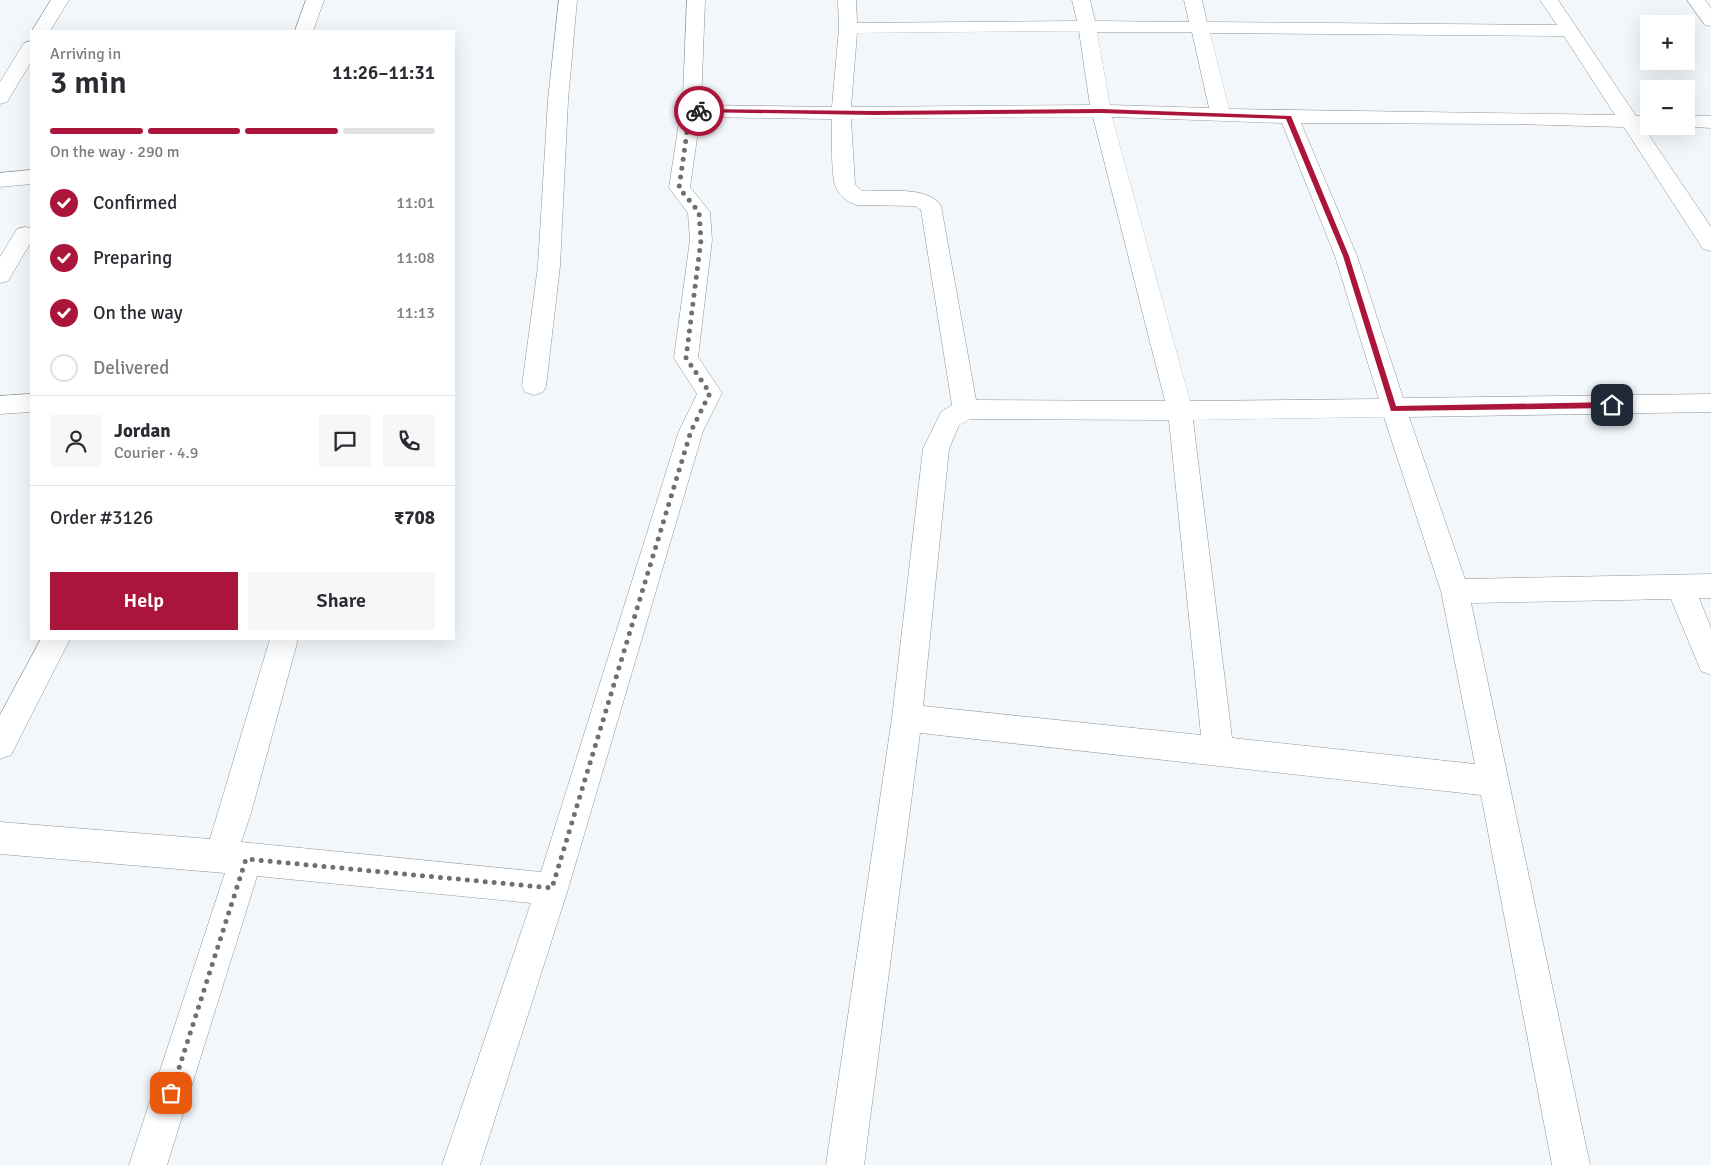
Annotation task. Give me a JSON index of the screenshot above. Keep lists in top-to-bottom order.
{
  "page": {
    "map_buttons": ["+", "−"],
    "heading": ["3 min", "Arriving in", "11:26–11:31"],
    "panel": [
      "Jordan",
      "Courier · 4.9",
      "Order #3126",
      "₹708"
    ],
    "bar": "On the way · 290 m",
    "list": [
      ["Confirmed", "11:01"],
      ["Preparing", "11:08"],
      ["On the way", "11:13"],
      "Delivered"
    ],
    "buttons": ["Help", "Share"]
  }
}
